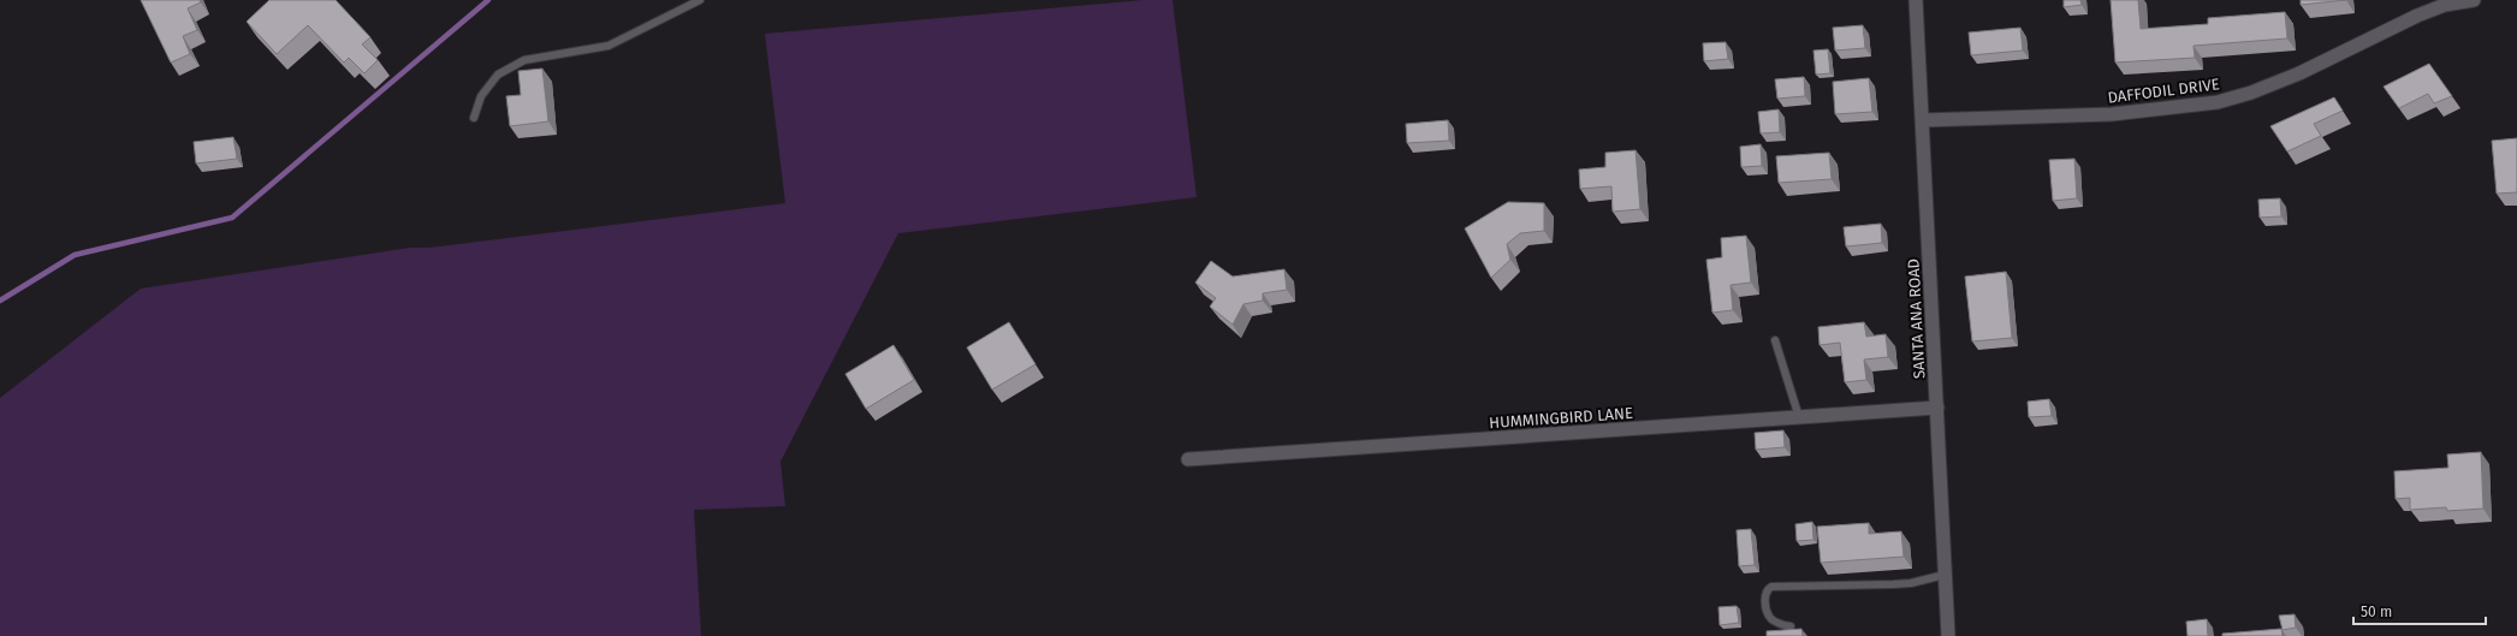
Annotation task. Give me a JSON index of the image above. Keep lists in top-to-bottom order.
{
  "streets": {
    "street": ["DAFFODIL DRIVE", "SANTA ANA ROAD", "HUMMINGBIRD LANE"]
  },
  "crossings": [
    ["DAFFODIL DRIVE", "SANTA ANA ROAD"],
    ["SANTA ANA ROAD", "HUMMINGBIRD LANE"]
  ],
  "scale_bar": "50 m"
}
